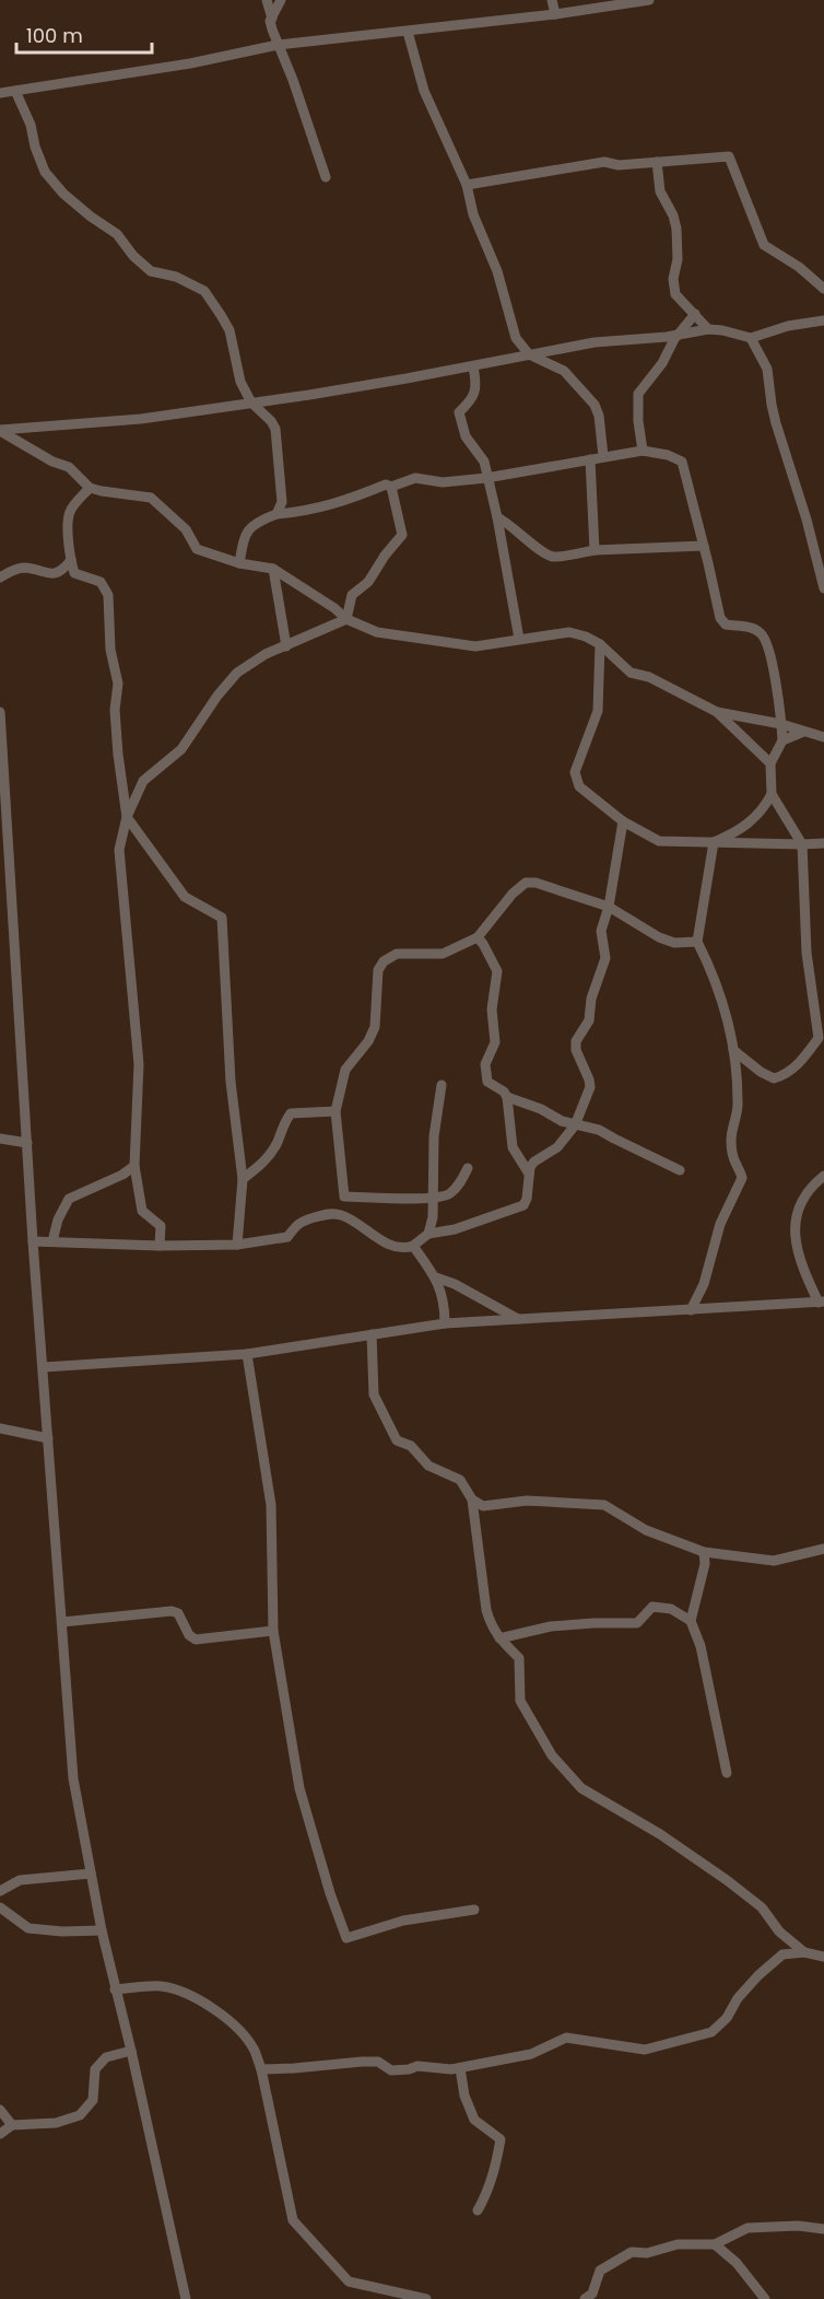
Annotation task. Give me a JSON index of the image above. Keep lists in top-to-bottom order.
{
  "scale_bar": "100 m"
}
